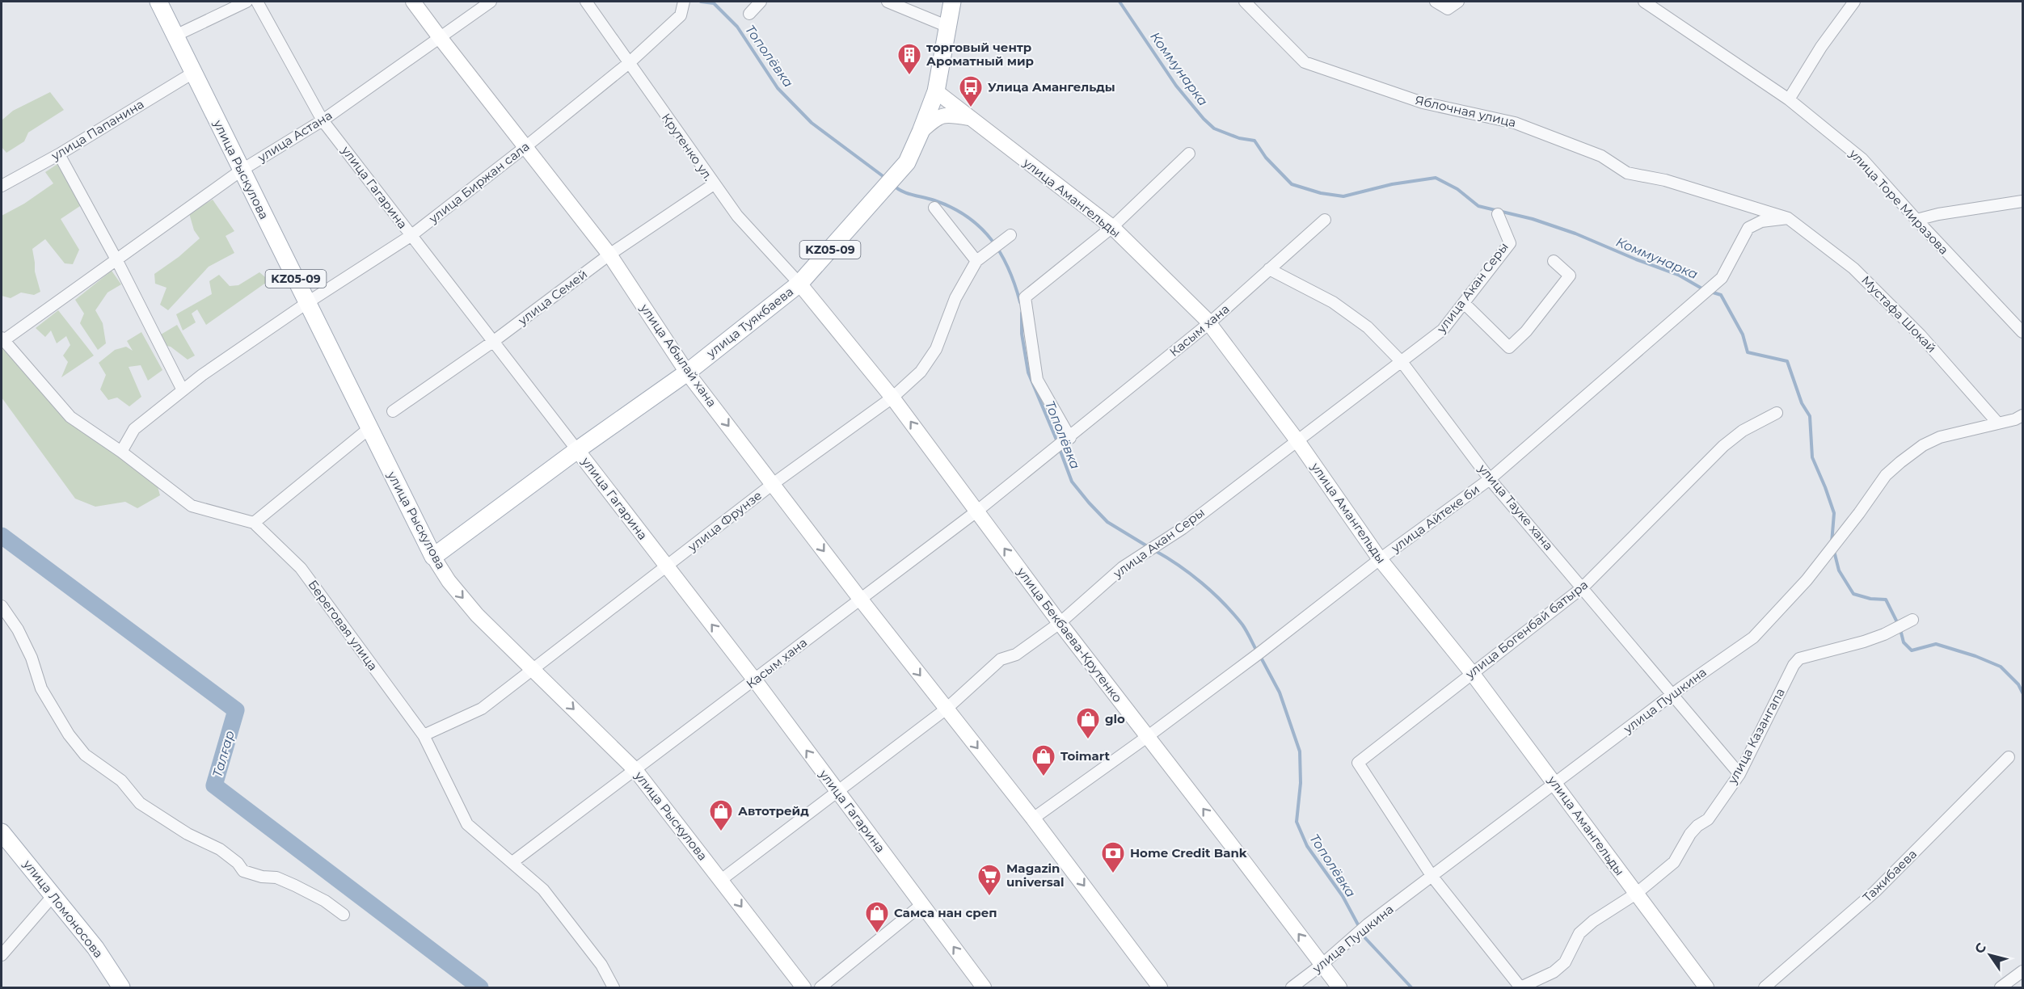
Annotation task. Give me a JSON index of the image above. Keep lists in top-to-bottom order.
{
  "streets": {
    "main road": [
      "улица Рыскулова",
      "KZ05-09",
      "улица Туякбаева",
      "улица Ломоносова"
    ],
    "street": [
      "Яблочная улица",
      "улица Папанина",
      "улица Астана",
      "Крутенко ул.",
      "улица Биржан сала",
      "улица Гагарина",
      "улица Амангельды",
      "улица Торе Миразова",
      "улица Акан Серы",
      "улица Семей",
      "Мустафа Шокай",
      "Касым хана",
      "улица Абылай хана",
      "улица Тауке хана",
      "улица Айтеке би",
      "улица Фрунзе",
      "Береговая улица",
      "улица Богенбай батыра",
      "улица Бекбаева-Крутенко",
      "улица Пушкина",
      "улица Казангапа",
      "Тажибаева"
    ]
  },
  "crossings": [
    ["Яблочная улица", "Мустафа Шокай"],
    ["Яблочная улица", "улица Айтеке би"],
    ["улица Папанина", "улица Рыскулова"],
    ["улица Астана", "улица Рыскулова"],
    ["улица Астана", "улица Гагарина"],
    ["улица Астана", "улица Абылай хана"],
    ["улица Астана", "Береговая улица"],
    ["Крутенко ул.", "улица Биржан сала"],
    ["Крутенко ул.", "улица Семей"],
    ["Крутенко ул.", "улица Туякбаева"],
    ["Крутенко ул.", "улица Бекбаева-Крутенко"],
    ["улица Рыскулова", "улица Биржан сала"],
    ["улица Рыскулова", "улица Акан Серы"],
    ["улица Рыскулова", "улица Туякбаева"],
    ["улица Рыскулова", "Касым хана"],
    ["улица Рыскулова", "улица Фрунзе"],
    ["улица Биржан сала", "улица Гагарина"],
    ["улица Биржан сала", "улица Абылай хана"],
    ["улица Биржан сала", "Береговая улица"],
    ["улица Гагарина", "улица Акан Серы"],
    ["улица Гагарина", "улица Семей"],
    ["улица Гагарина", "улица Туякбаева"],
    ["улица Гагарина", "Касым хана"],
    ["улица Гагарина", "улица Фрунзе"],
    ["улица Амангельды", "улица Акан Серы"],
    ["улица Амангельды", "улица Туякбаева"],
    ["улица Амангельды", "Касым хана"],
    ["улица Амангельды", "улица Айтеке би"],
    ["улица Амангельды", "улица Богенбай батыра"],
    ["улица Амангельды", "улица Пушкина"],
    ["улица Амангельды", "улица Казангапа"],
    ["улица Акан Серы", "улица Абылай хана"],
    ["улица Акан Серы", "улица Тауке хана"],
    ["улица Акан Серы", "улица Бекбаева-Крутенко"],
    ["улица Семей", "улица Абылай хана"],
    ["Мустафа Шокай", "улица Айтеке би"],
    ["Мустафа Шокай", "улица Пушкина"],
    ["улица Туякбаева", "улица Абылай хана"],
    ["улица Туякбаева", "улица Бекбаева-Крутенко"],
    ["Касым хана", "улица Абылай хана"],
    ["Касым хана", "улица Тауке хана"],
    ["Касым хана", "Береговая улица"],
    ["Касым хана", "улица Бекбаева-Крутенко"],
    ["улица Абылай хана", "улица Айтеке би"],
    ["улица Абылай хана", "улица Фрунзе"],
    ["улица Тауке хана", "улица Айтеке би"],
    ["улица Тауке хана", "улица Богенбай батыра"],
    ["улица Тауке хана", "улица Пушкина"],
    ["улица Тауке хана", "улица Казангапа"],
    ["улица Айтеке би", "улица Бекбаева-Крутенко"],
    ["улица Фрунзе", "Береговая улица"],
    ["улица Фрунзе", "улица Бекбаева-Крутенко"],
    ["улица Богенбай батыра", "улица Пушкина"],
    ["улица Бекбаева-Крутенко", "улица Пушкина"]
  ],
  "one_way": ["улица Рыскулова", "улица Абылай хана", "улица Бекбаева-Крутенко"],
  "water": ["Тополёвка", "Коммунарка", "Талғар"],
  "places": {
    "building": ["торговый чентр Ароматный мир"],
    "bus stop": ["Улица Амангельды"],
    "shop": [
      "glo",
      "Toimart",
      "Автотрейд",
      "Самса нан среп"
    ],
    "bank": ["Home Credit Bank"],
    "supermarket": ["Magazin universal"]
  },
  "north": "top left"
}
